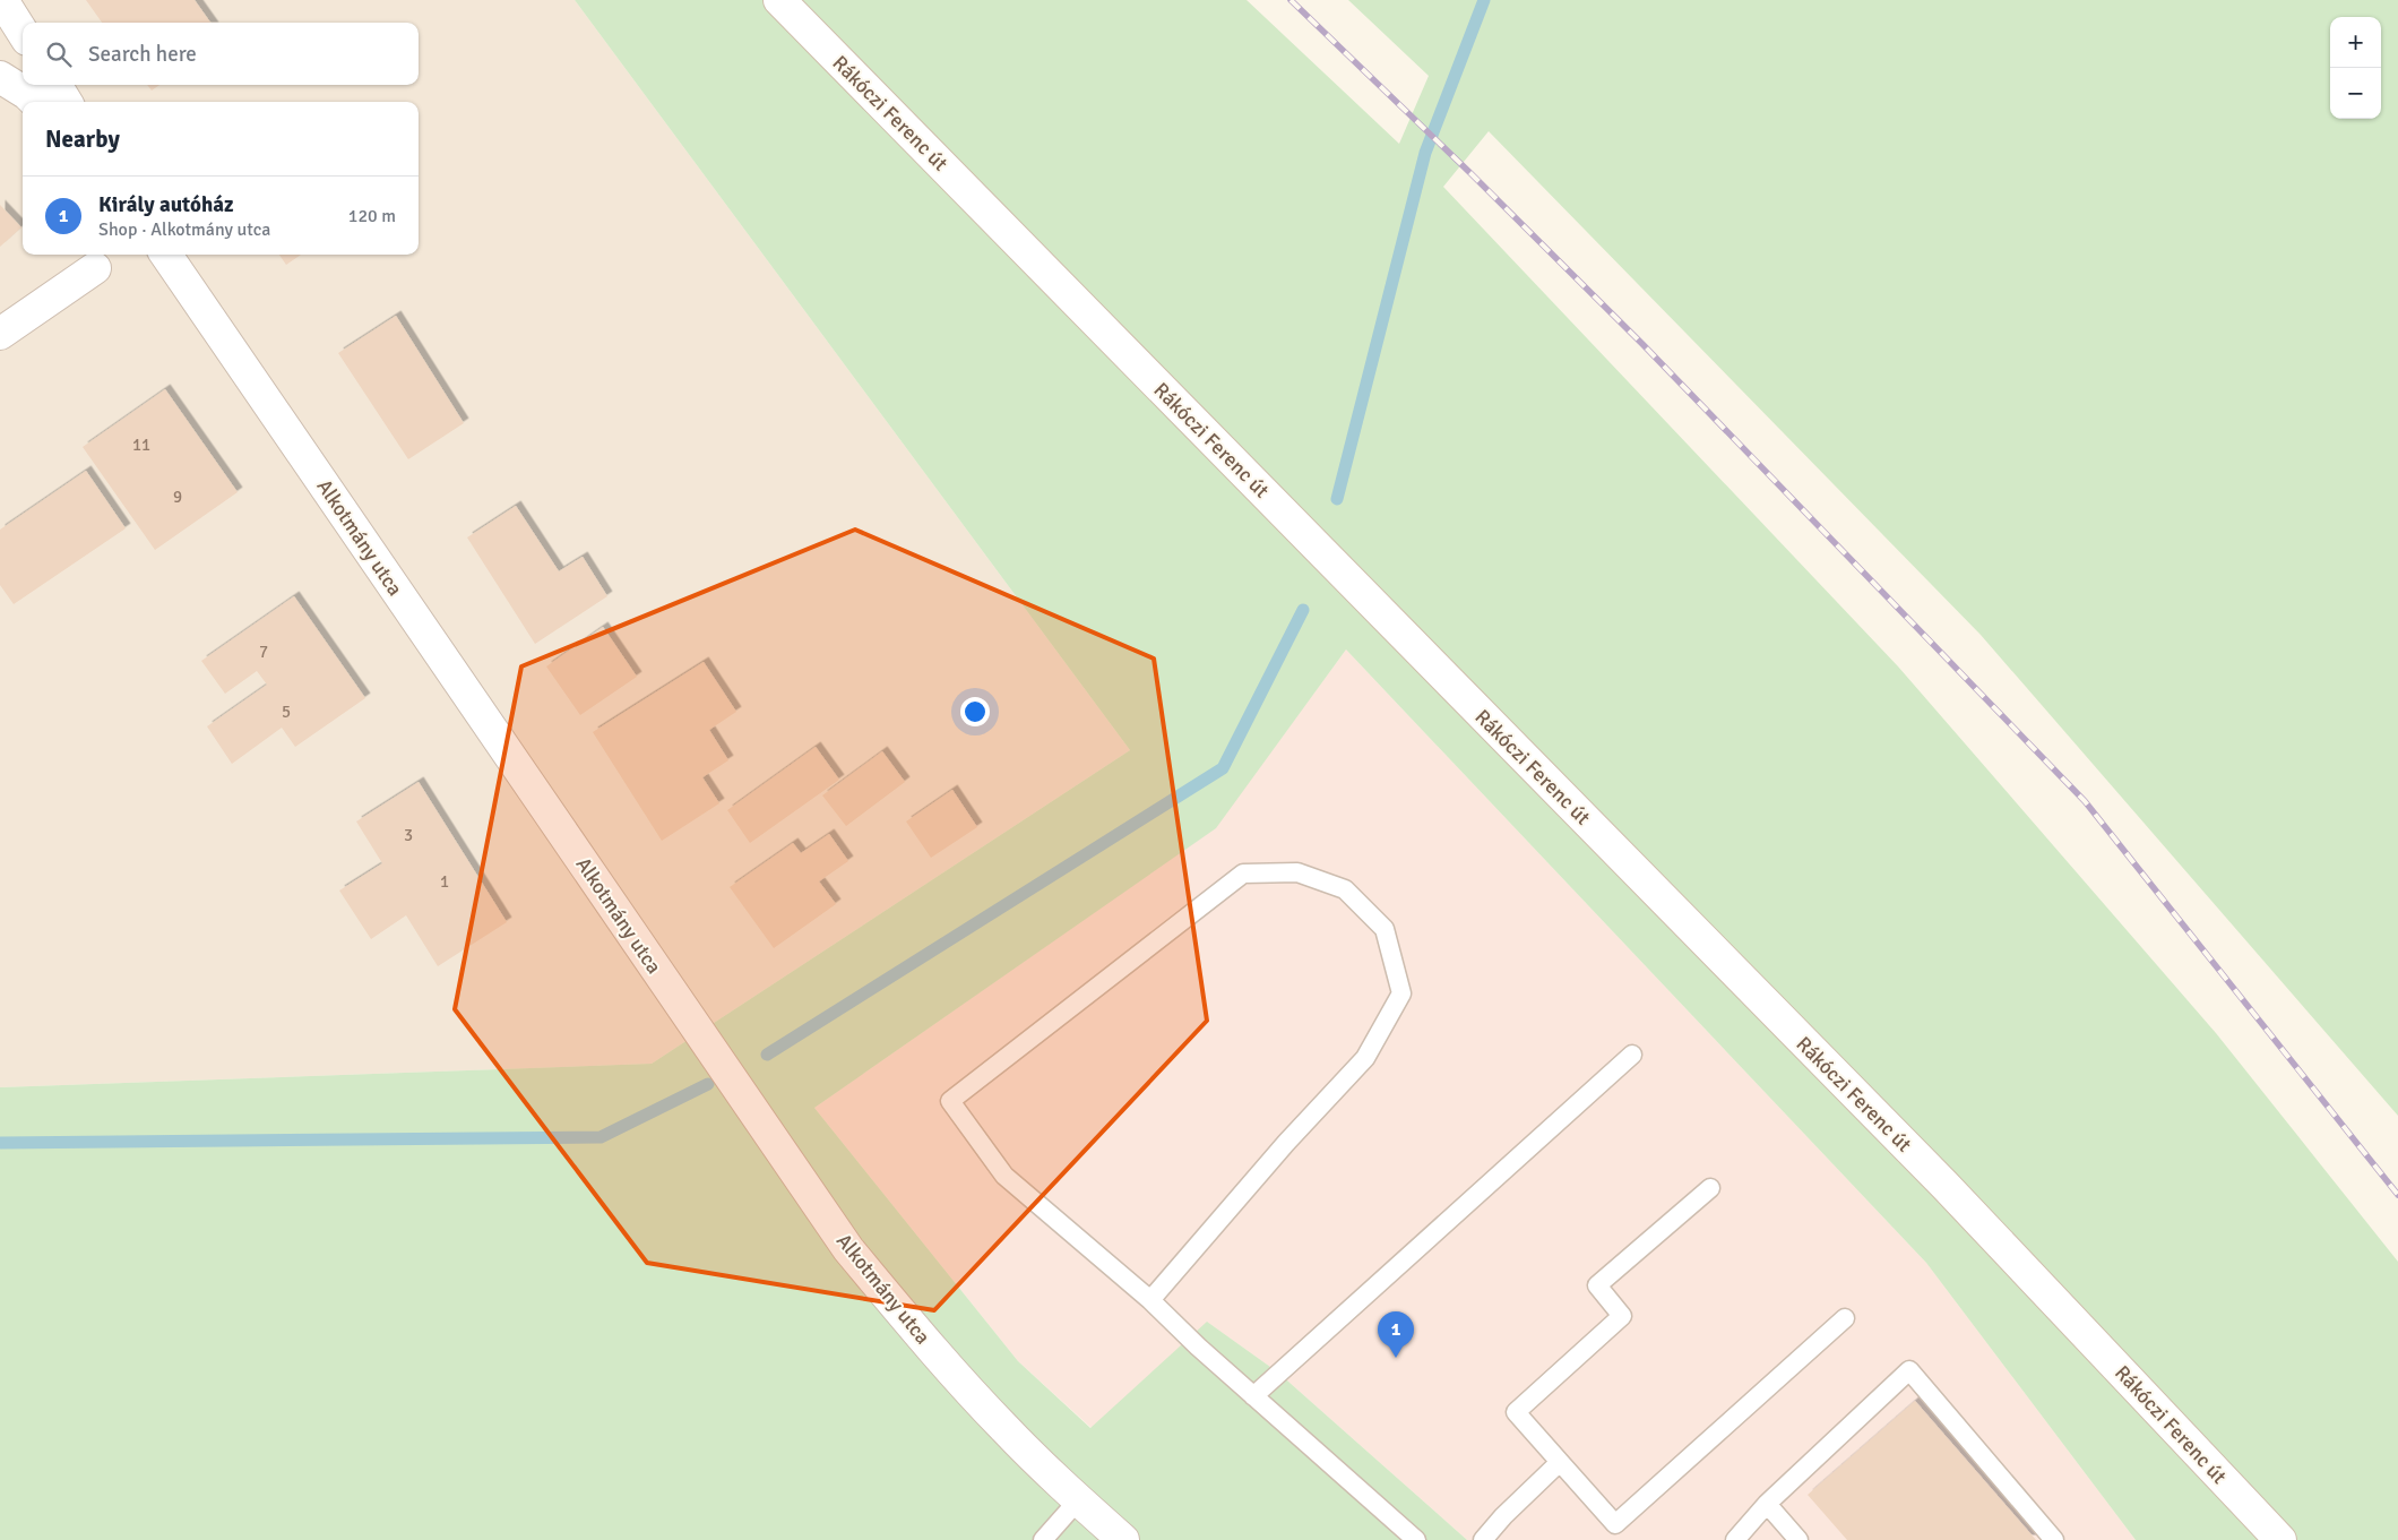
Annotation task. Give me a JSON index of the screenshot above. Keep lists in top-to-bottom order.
{
  "streets": {
    "main road": ["Rákóczi Ferenc út", "Alkotmány utca"]
  },
  "house_numbers": [
    "11",
    "9",
    "7",
    "5",
    "3",
    "1"
  ],
  "page": {
    "map_buttons": ["+", "−"],
    "search": "Search here",
    "heading": "Nearby",
    "list": [
      {
        "mark": "1",
        "name": "Király autóház",
        "note": "Shop · Alkotmány utca",
        "value": "120 m"
      }
    ],
    "pins": "1"
  }
}
